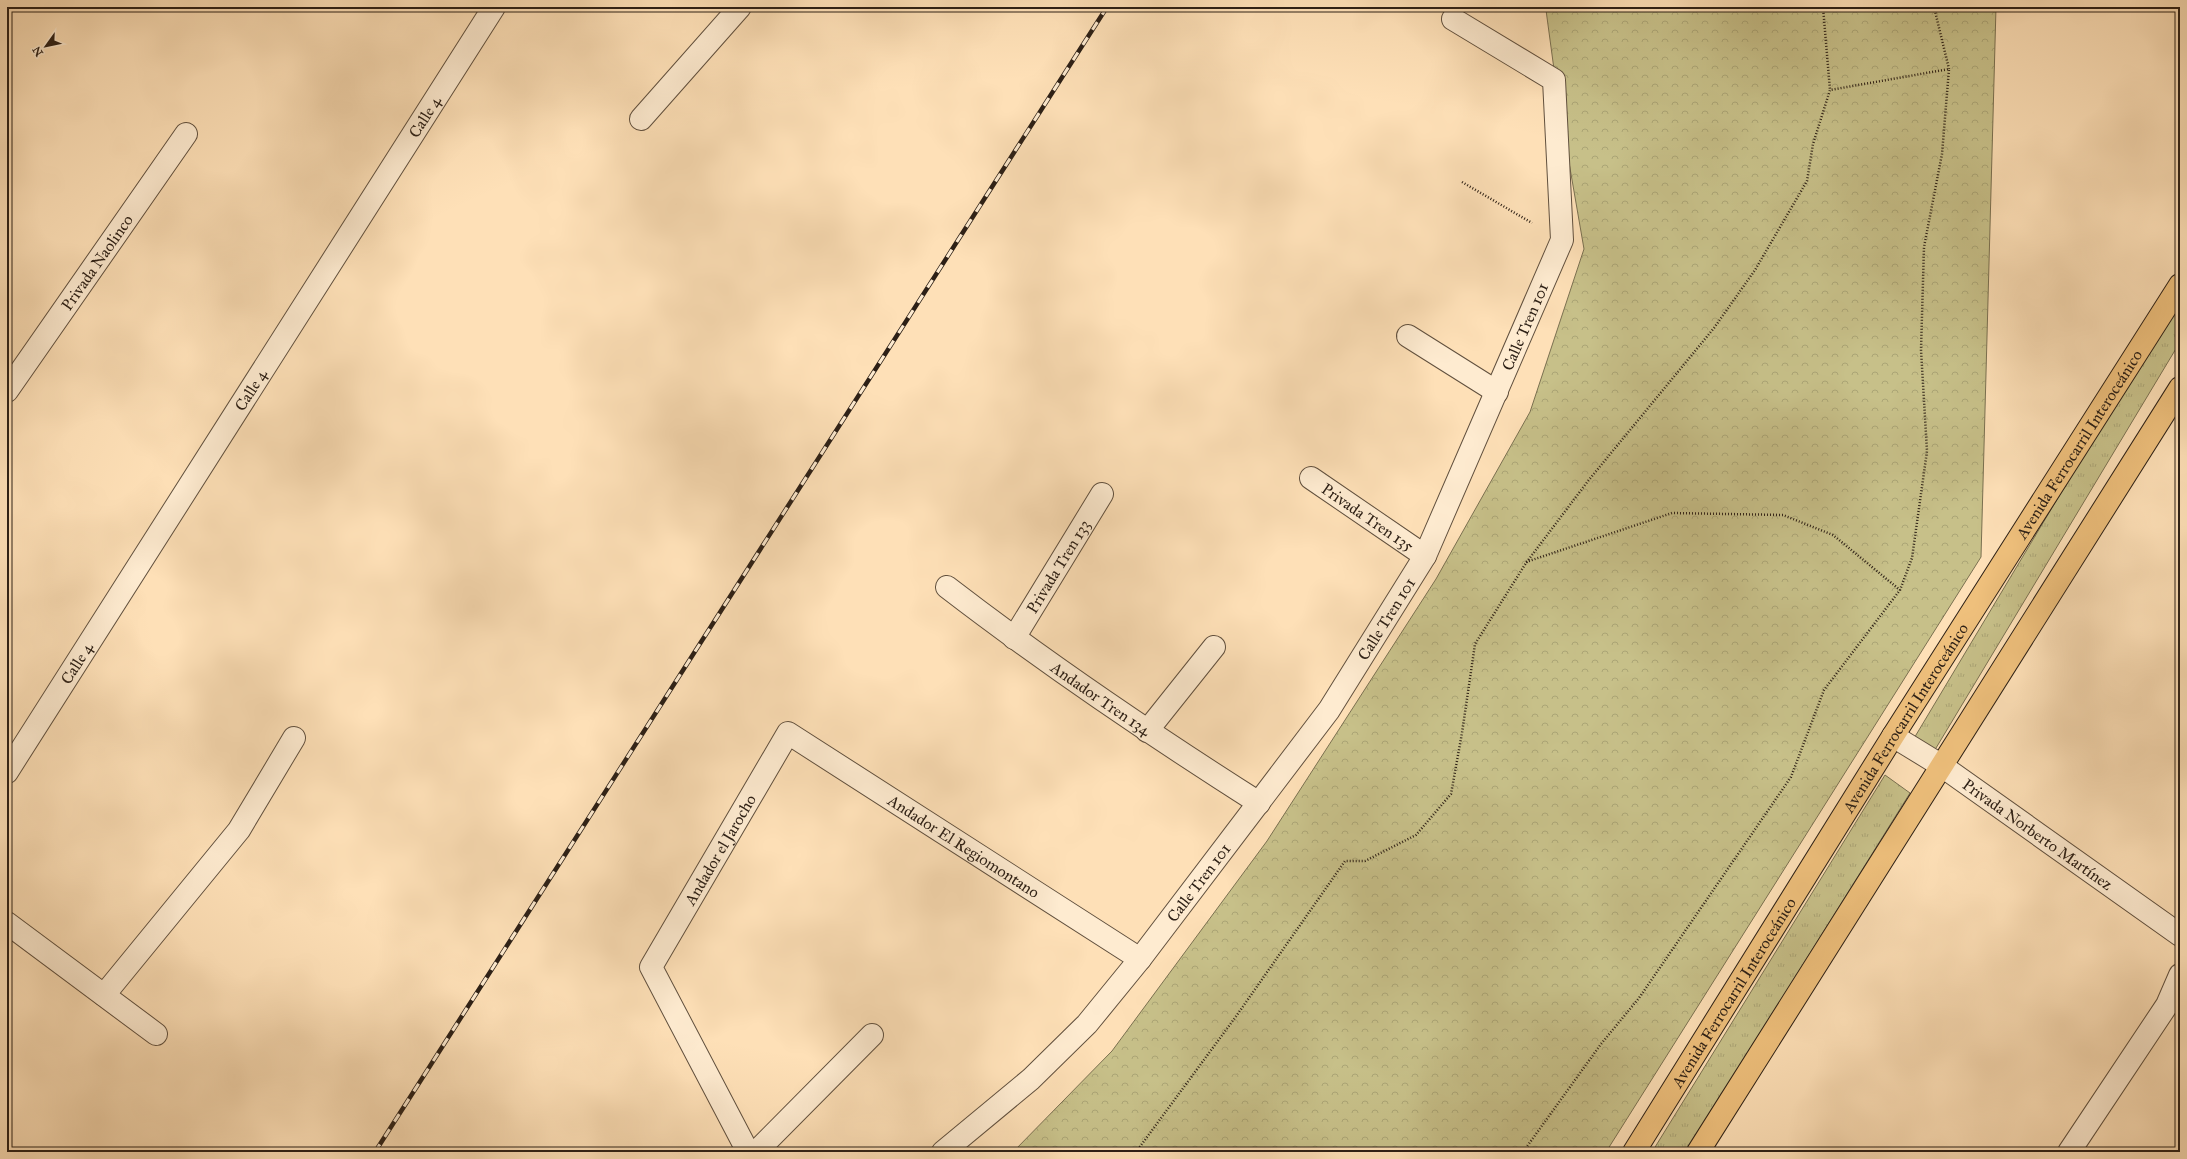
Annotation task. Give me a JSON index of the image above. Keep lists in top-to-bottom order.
{
  "streets": {
    "main road": ["Avenida Ferrocarril Interoceánico"],
    "street": [
      "Calle 4",
      "Privada Naolinco",
      "Calle Tren 101",
      "Privada Tren 135",
      "Privada Tren 133",
      "Andador Tren 134",
      "Privada Norberto Martínez",
      "Andador El Regiomontano",
      "Andador el Jarocho"
    ]
  },
  "crossings": [
    ["Calle Tren 101", "Privada Tren 135"],
    ["Calle Tren 101", "Andador Tren 134"],
    ["Calle Tren 101", "Andador El Regiomontano"],
    ["Avenida Ferrocarril Interoceánico", "Privada Norberto Martínez"],
    ["Privada Tren 133", "Andador Tren 134"],
    ["Andador El Regiomontano", "Andador el Jarocho"]
  ],
  "north": "bottom left"
}
